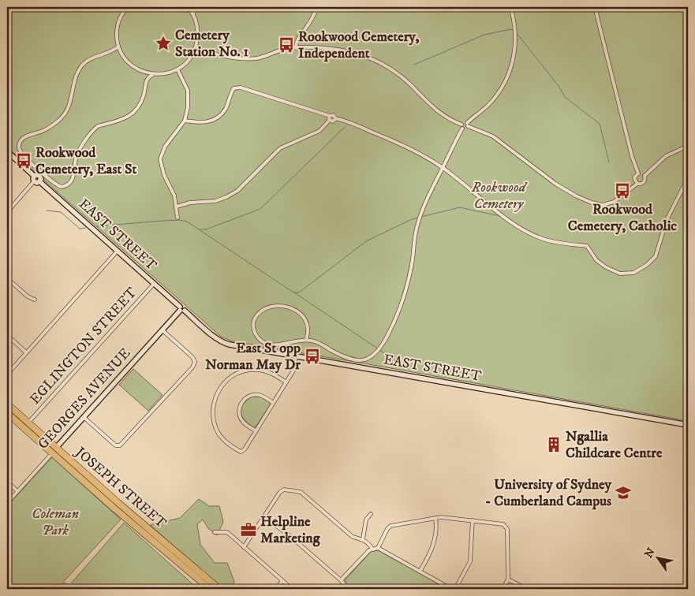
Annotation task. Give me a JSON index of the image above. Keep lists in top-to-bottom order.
{
  "streets": {
    "highway": ["GEORGES AVENUE", "JOSEPH STREET"],
    "main road": ["EAST STREET"],
    "street": ["EGLINGTON STREET"]
  },
  "crossings": [
    ["EAST STREET", "EGLINGTON STREET"],
    ["EAST STREET", "GEORGES AVENUE"],
    ["EGLINGTON STREET", "JOSEPH STREET"],
    ["GEORGES AVENUE", "JOSEPH STREET"]
  ],
  "parks": ["Rookwood Cemetery", "Coleman Park"],
  "places": {
    "place": ["Cemetery Station No. 1"],
    "bus stop": [
      "Rookwood Cemetery, Independent",
      "Rookwood Cemetery, East St",
      "Rookwood Cemetery, Catholic",
      "East St opp Norman May Dr"
    ],
    "building": ["Ngallia Childcare Centre"],
    "school or university": ["University of Sydney - Cumberland Campus"],
    "office": ["Helpline Marketing"]
  },
  "north": "top left"
}
